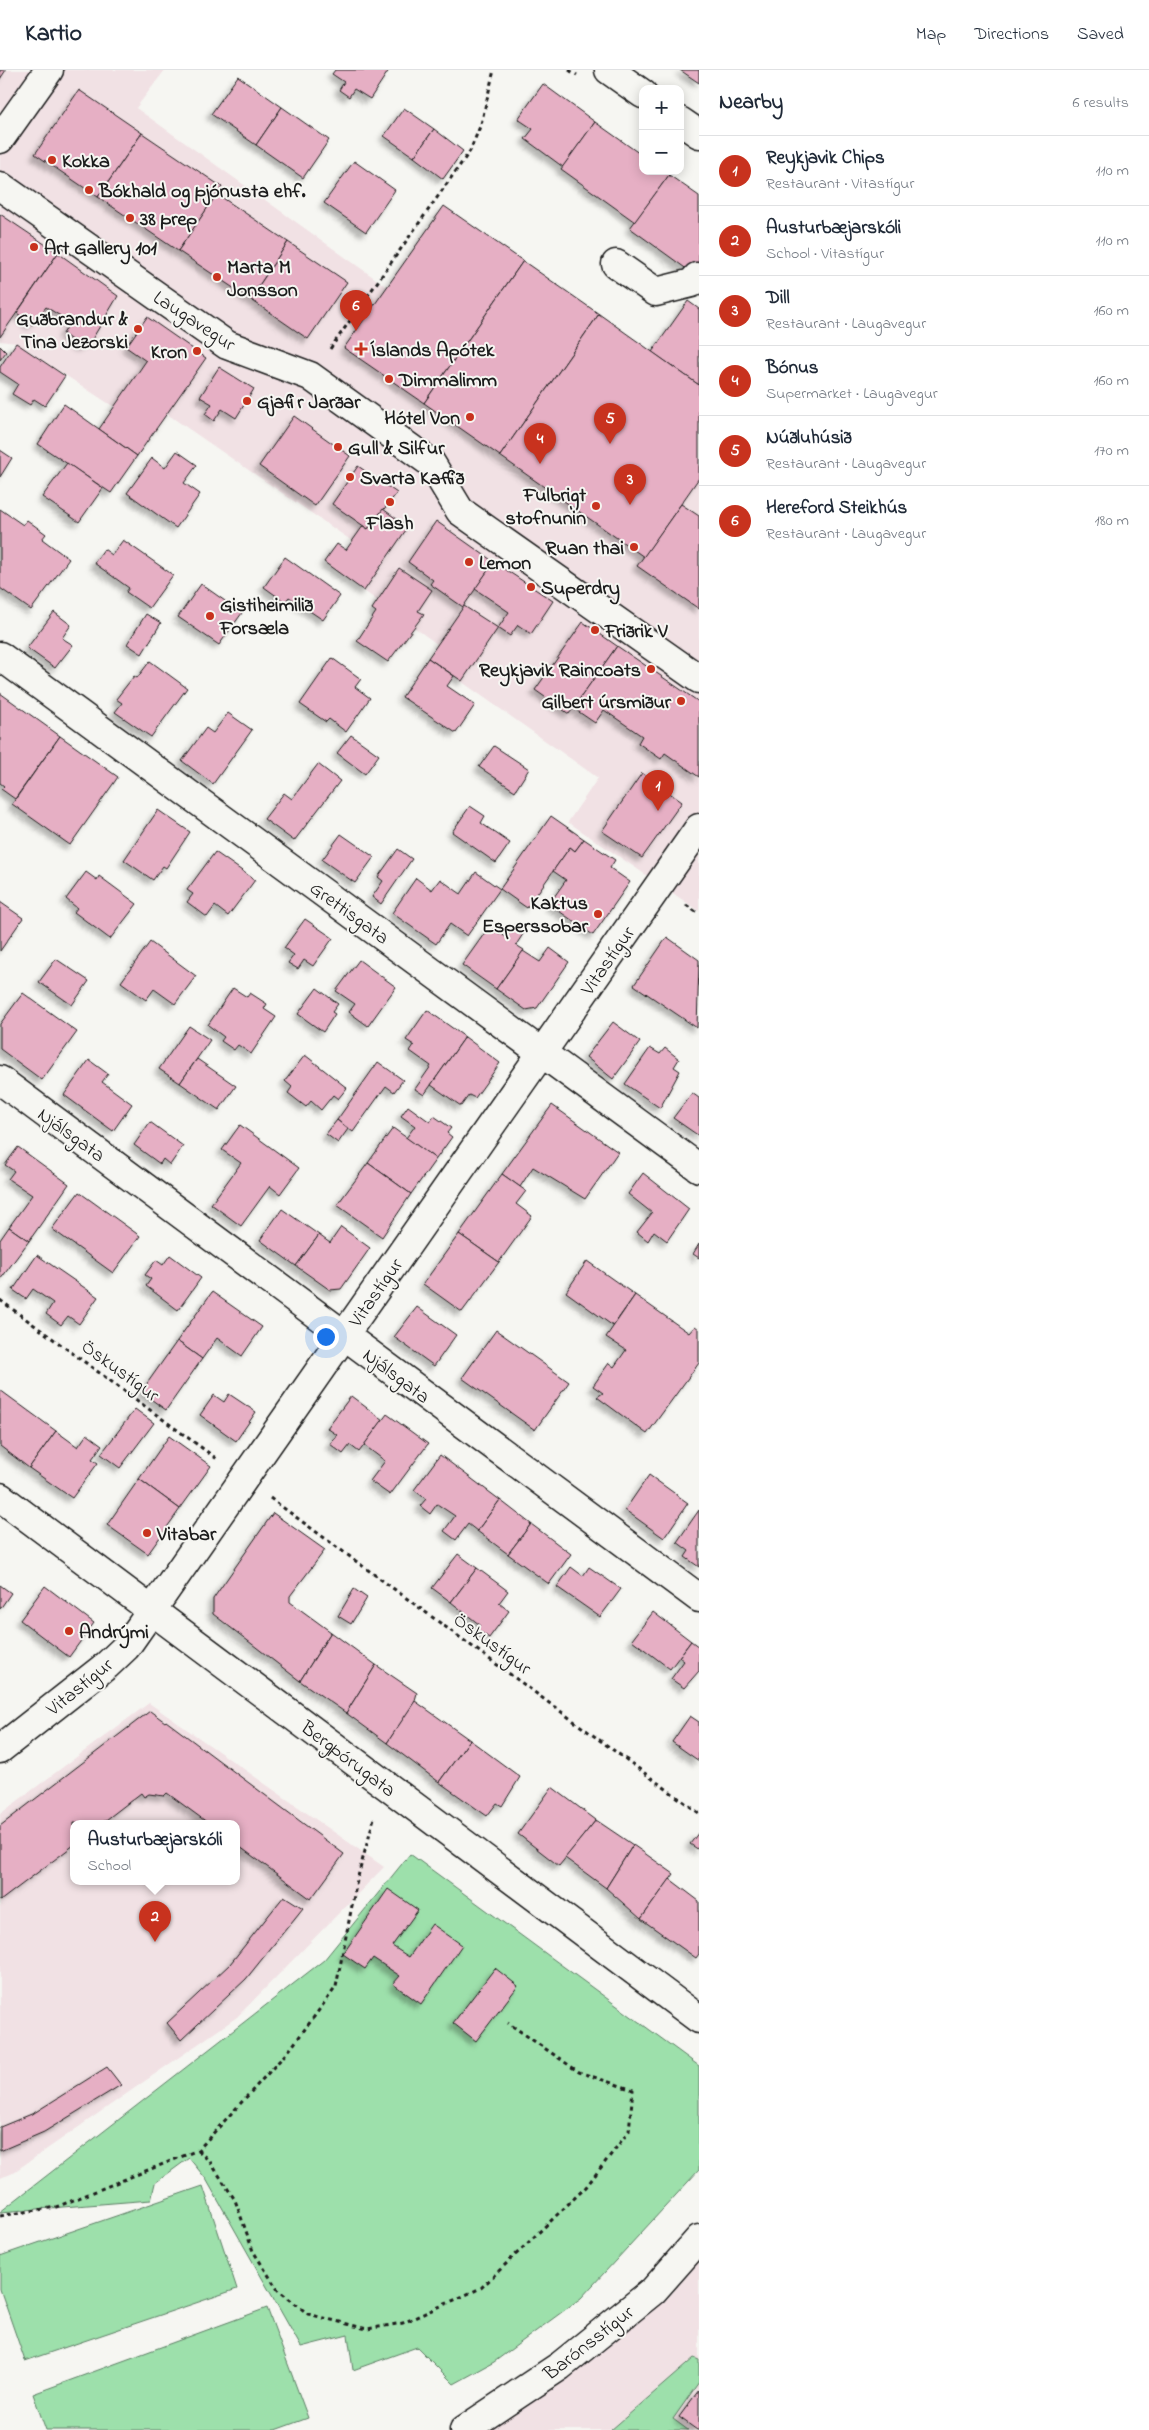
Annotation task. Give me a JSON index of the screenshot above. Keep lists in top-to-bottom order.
{
  "streets": {
    "street": [
      "Laugavegur",
      "Grettisgata",
      "Vitastígur",
      "Njálsgata",
      "Bergþórugata",
      "Barónsstígur"
    ],
    "path": ["Öskustígur"]
  },
  "crossings": [
    ["Grettisgata", "Vitastígur"],
    ["Vitastígur", "Njálsgata"],
    ["Vitastígur", "Bergþórugata"]
  ],
  "places": {
    "other": [
      "Kokka",
      "Bókhald og þjónusta ehf.",
      "38 þrep",
      "Art Gallery 101",
      "Marta M Jonsson",
      "Guðbrandur & Tina Jezorski",
      "Kron",
      "Dimmalimm",
      "Gjafir Jarðar",
      "Hótel Von",
      "Gull & Silfur",
      "Svarta Kaffið",
      "Flash",
      "Fulbrigt stofnunin",
      "Ruan thai",
      "Lemon",
      "Superdry",
      "Gistiheimilið Forsæla",
      "Friðrik V",
      "Reykjavik Raincoats",
      "Gilbert úrsmiður",
      "Kaktus Esperssobar",
      "Vitabar",
      "Andrými"
    ],
    "health": ["Íslands Apótek"]
  },
  "page": {
    "header": "Kartio",
    "nav": ["Map", "Directions", "Saved"],
    "heading": ["Nearby", "6 results"],
    "map_buttons": ["+", "−"],
    "list": [
      {
        "mark": "1",
        "name": "Reykjavik Chips",
        "note": "Restaurant · Vitastígur",
        "value": "110 m"
      },
      {
        "mark": "2",
        "name": "Austurbæjarskóli",
        "note": "School · Vitastígur",
        "value": "110 m"
      },
      {
        "mark": "3",
        "name": "Dill",
        "note": "Restaurant · Laugavegur",
        "value": "160 m"
      },
      {
        "mark": "4",
        "name": "Bónus",
        "note": "Supermarket · Laugavegur",
        "value": "160 m"
      },
      {
        "mark": "5",
        "name": "Núðluhúsið",
        "note": "Restaurant · Laugavegur",
        "value": "170 m"
      },
      {
        "mark": "6",
        "name": "Hereford Steikhús",
        "note": "Restaurant · Laugavegur",
        "value": "180 m"
      }
    ],
    "pins": [
      "6",
      "5",
      "4",
      "3",
      "1",
      "2"
    ],
    "popup": ["Austurbæjarskóli", "School"]
  }
}
